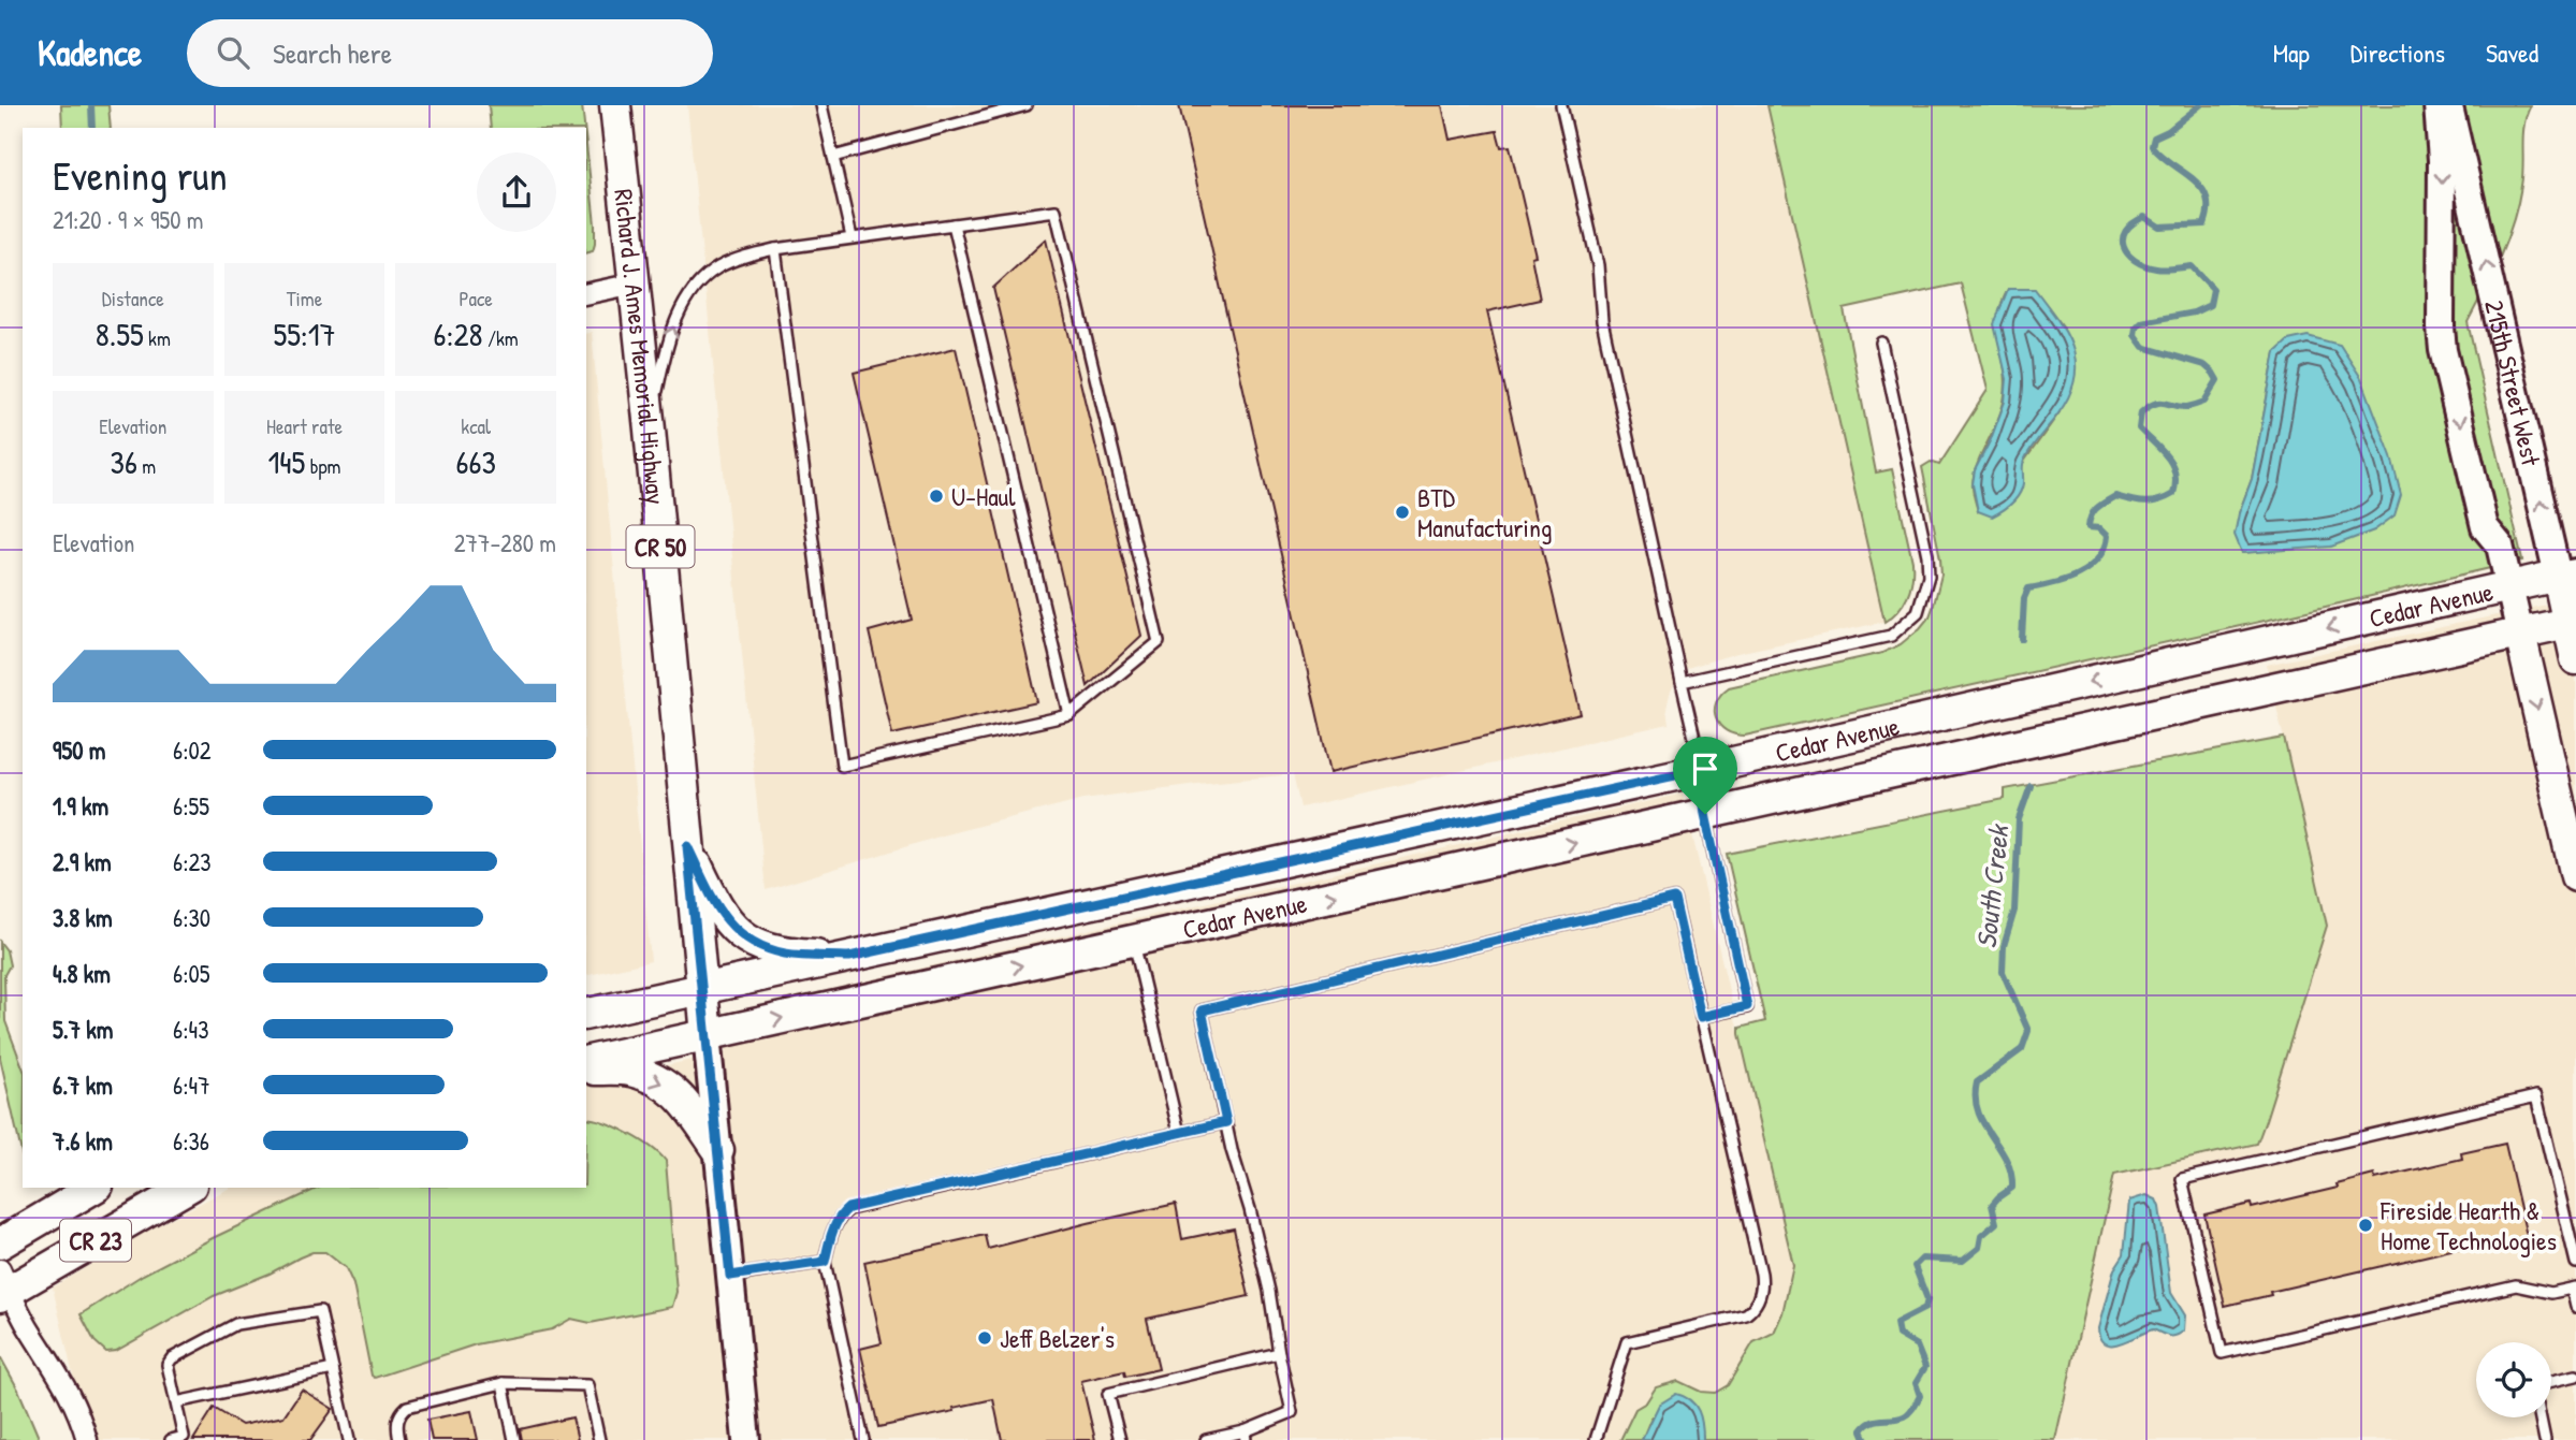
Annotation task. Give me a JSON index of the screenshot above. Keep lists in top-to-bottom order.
{
  "streets": {
    "main road": [
      "Richard J. Ames Memorial Highway",
      "215th Street West",
      "CR 50",
      "Cedar Avenue",
      "CR 23"
    ]
  },
  "crossings": [
    ["Richard J. Ames Memorial Highway", "Cedar Avenue"],
    ["215th Street West", "Cedar Avenue"]
  ],
  "water": ["South Creek"],
  "places": [
    "U-Haul",
    "BTD Manufacturing",
    "Fireside Hearth & Home Technologies",
    "Jeff Belzer's"
  ],
  "page": {
    "header": "Kadence",
    "search": "Search here",
    "nav": ["Map", "Directions", "Saved"],
    "heading": ["Evening run", "21:20 · 9 × 950 m"],
    "stats": [
      ["Distance", "8.55 km"],
      ["Time", "55:17"],
      ["Pace", "6:28 /km"],
      ["Elevation", "36 m"],
      ["Heart rate", "145 bpm"],
      ["kcal", "663"]
    ],
    "chart": ["Elevation", "277–280 m"],
    "list": [
      {
        "name": "950 m",
        "note": "6:02"
      },
      {
        "name": "1.9 km",
        "note": "6:55"
      },
      {
        "name": "2.9 km",
        "note": "6:23"
      },
      {
        "name": "3.8 km",
        "note": "6:30"
      },
      {
        "name": "4.8 km",
        "note": "6:05"
      },
      {
        "name": "5.7 km",
        "note": "6:43"
      },
      {
        "name": "6.7 km",
        "note": "6:47"
      },
      {
        "name": "7.6 km",
        "note": "6:36"
      }
    ]
  }
}
